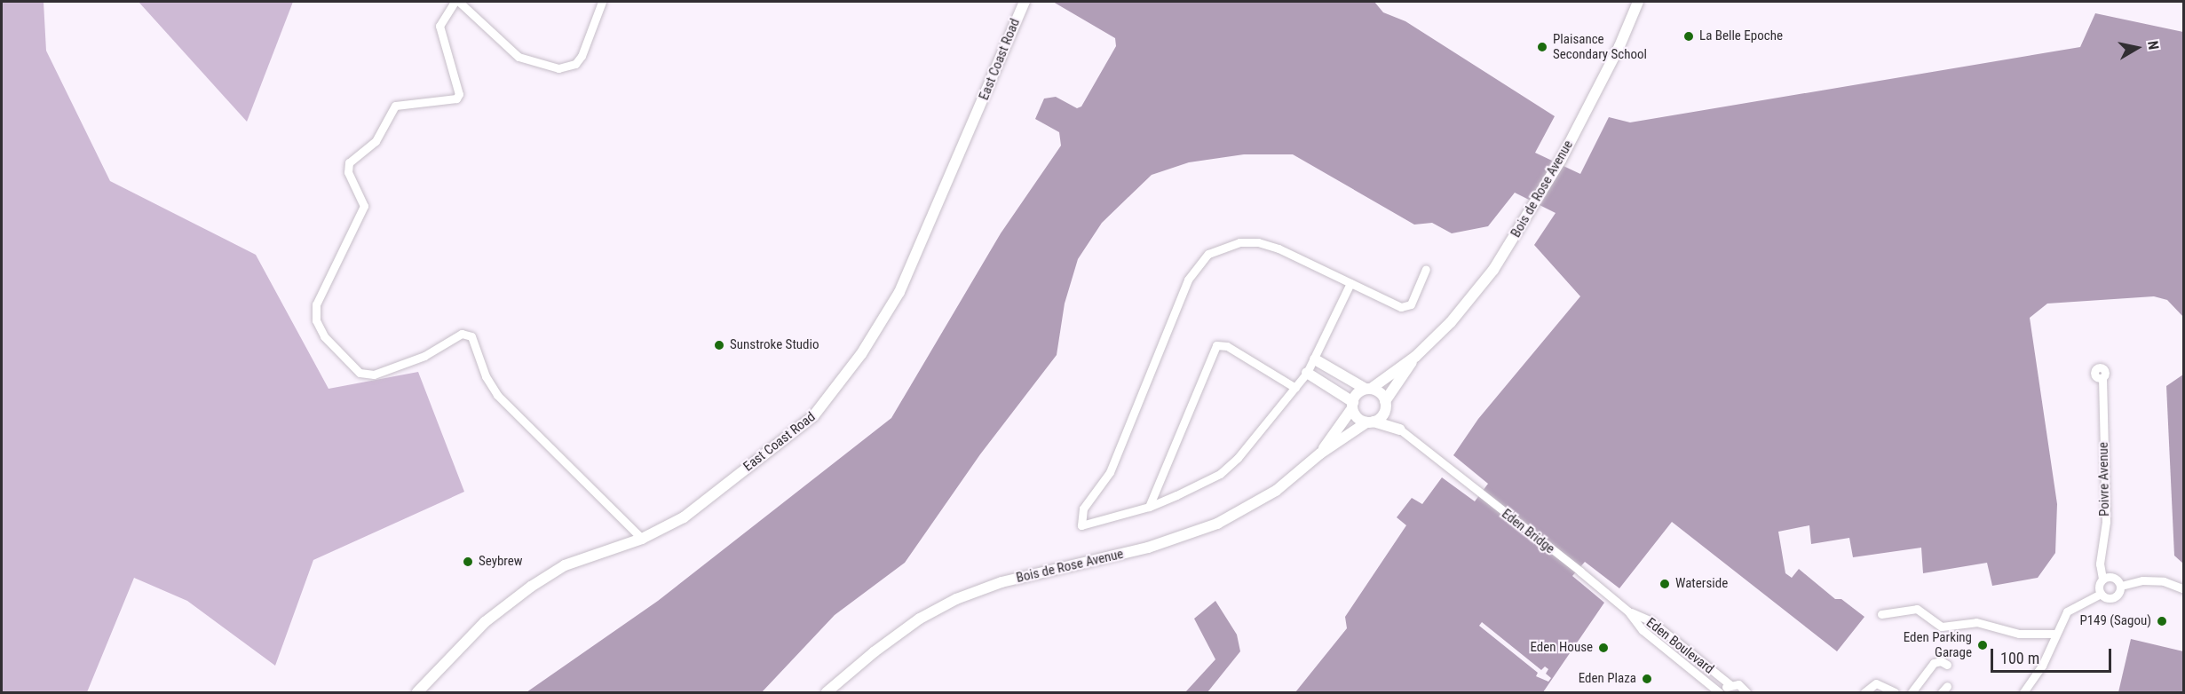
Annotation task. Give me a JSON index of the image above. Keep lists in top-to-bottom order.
{
  "streets": {
    "main road": ["East Coast Road", "Bois de Rose Avenue"],
    "street": ["Poivre Avenue", "Eden Bridge", "Eden Boulevard"]
  },
  "crossings": [
    ["Eden Bridge", "Eden Boulevard"]
  ],
  "places": [
    "La Belle Epoche",
    "Plaisance Secondary School",
    "Sunstroke Studio",
    "Seybrew",
    "Waterside",
    "P149 (Sagou)",
    "Eden Parking Garage",
    "Eden House",
    "Eden Plaza"
  ],
  "scale_bar": "100 m",
  "north": "right"
}
